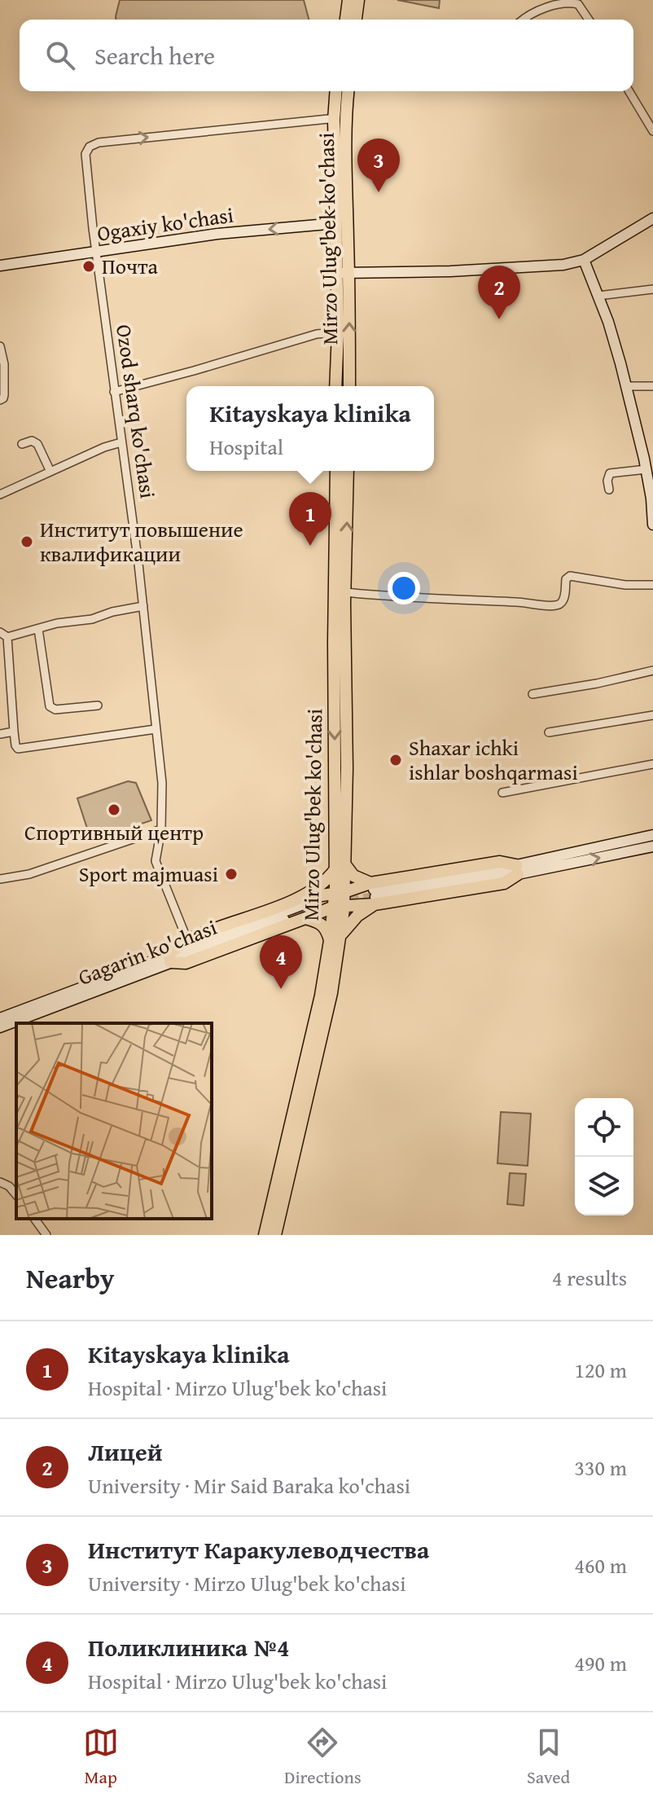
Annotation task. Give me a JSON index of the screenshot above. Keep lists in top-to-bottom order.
{
  "streets": {
    "main road": ["Mirzo Ulug'bek ko'chasi"],
    "street": ["Ogaxiy ko'chasi", "Ozod sharq ko'chasi", "Gagarin ko'chasi"]
  },
  "crossings": [
    ["Ogaxiy ko'chasi", "Mirzo Ulug'bek ko'chasi"],
    ["Ogaxiy ko'chasi", "Ozod sharq ko'chasi"],
    ["Mirzo Ulug'bek ko'chasi", "Ozod sharq ko'chasi"]
  ],
  "one_way": ["Ogaxiy ko'chasi"],
  "places": [
    "Почта",
    "Институт повышение квалификации",
    "Shaxar ichki ishlar boshqarmasi",
    "Спортивный центр",
    "Sport majmuasi"
  ],
  "page": {
    "search": "Search here",
    "pins": [
      "3",
      "2",
      "1",
      "4"
    ],
    "popup": ["Kitayskaya klinika", "Hospital"],
    "heading": ["Nearby", "4 results"],
    "list": [
      {
        "mark": "1",
        "name": "Kitayskaya klinika",
        "note": "Hospital · Mirzo Ulug'bek ko'chasi",
        "value": "120 m"
      },
      {
        "mark": "2",
        "name": "Лицей",
        "note": "University · Mir Said Baraka ko'chasi",
        "value": "330 m"
      },
      {
        "mark": "3",
        "name": "Институт Каракулеводчества",
        "note": "University · Mirzo Ulug'bek ko'chasi",
        "value": "460 m"
      },
      {
        "mark": "4",
        "name": "Поликлиника №4",
        "note": "Hospital · Mirzo Ulug'bek ko'chasi",
        "value": "490 m"
      }
    ],
    "nav": ["Map", "Directions", "Saved"]
  }
}
